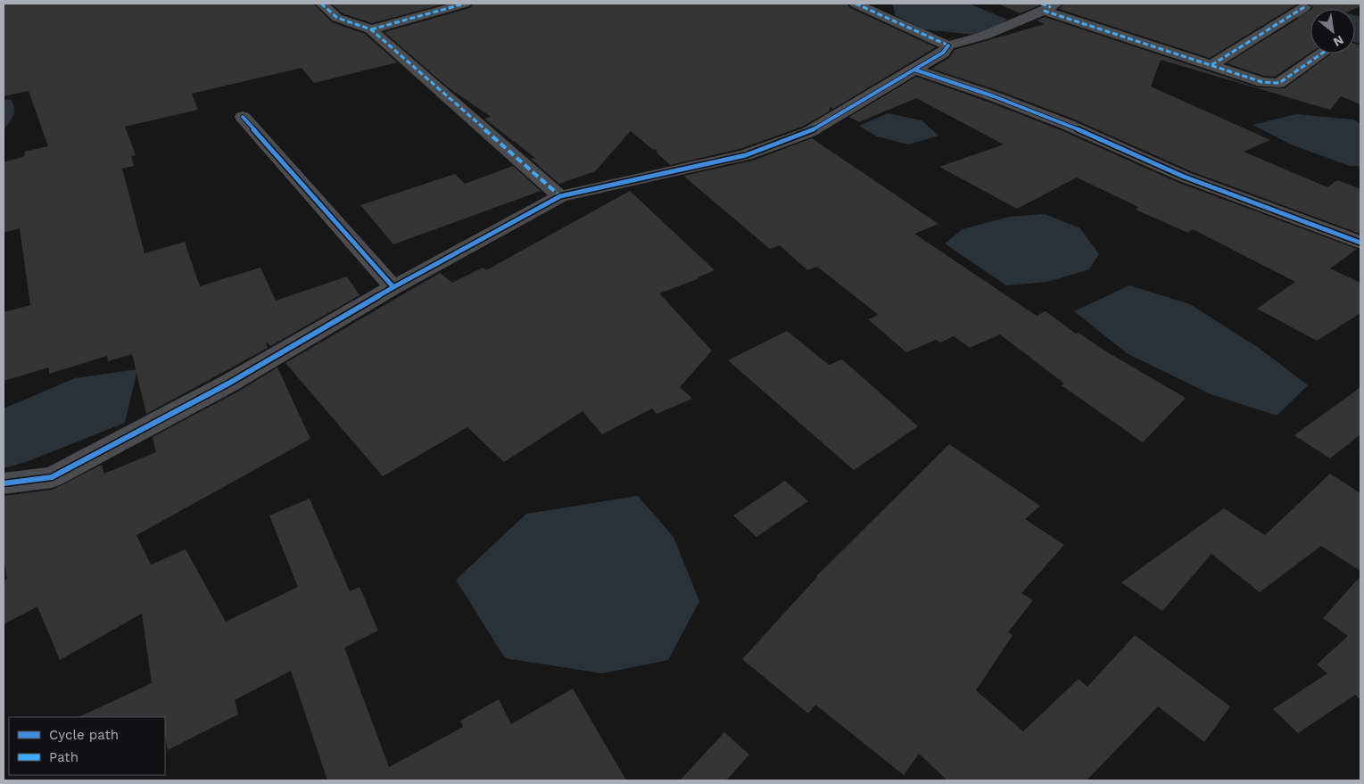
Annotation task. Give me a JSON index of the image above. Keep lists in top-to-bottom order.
{
  "legend": ["Cycle path", "Path"],
  "north": "bottom right"
}
